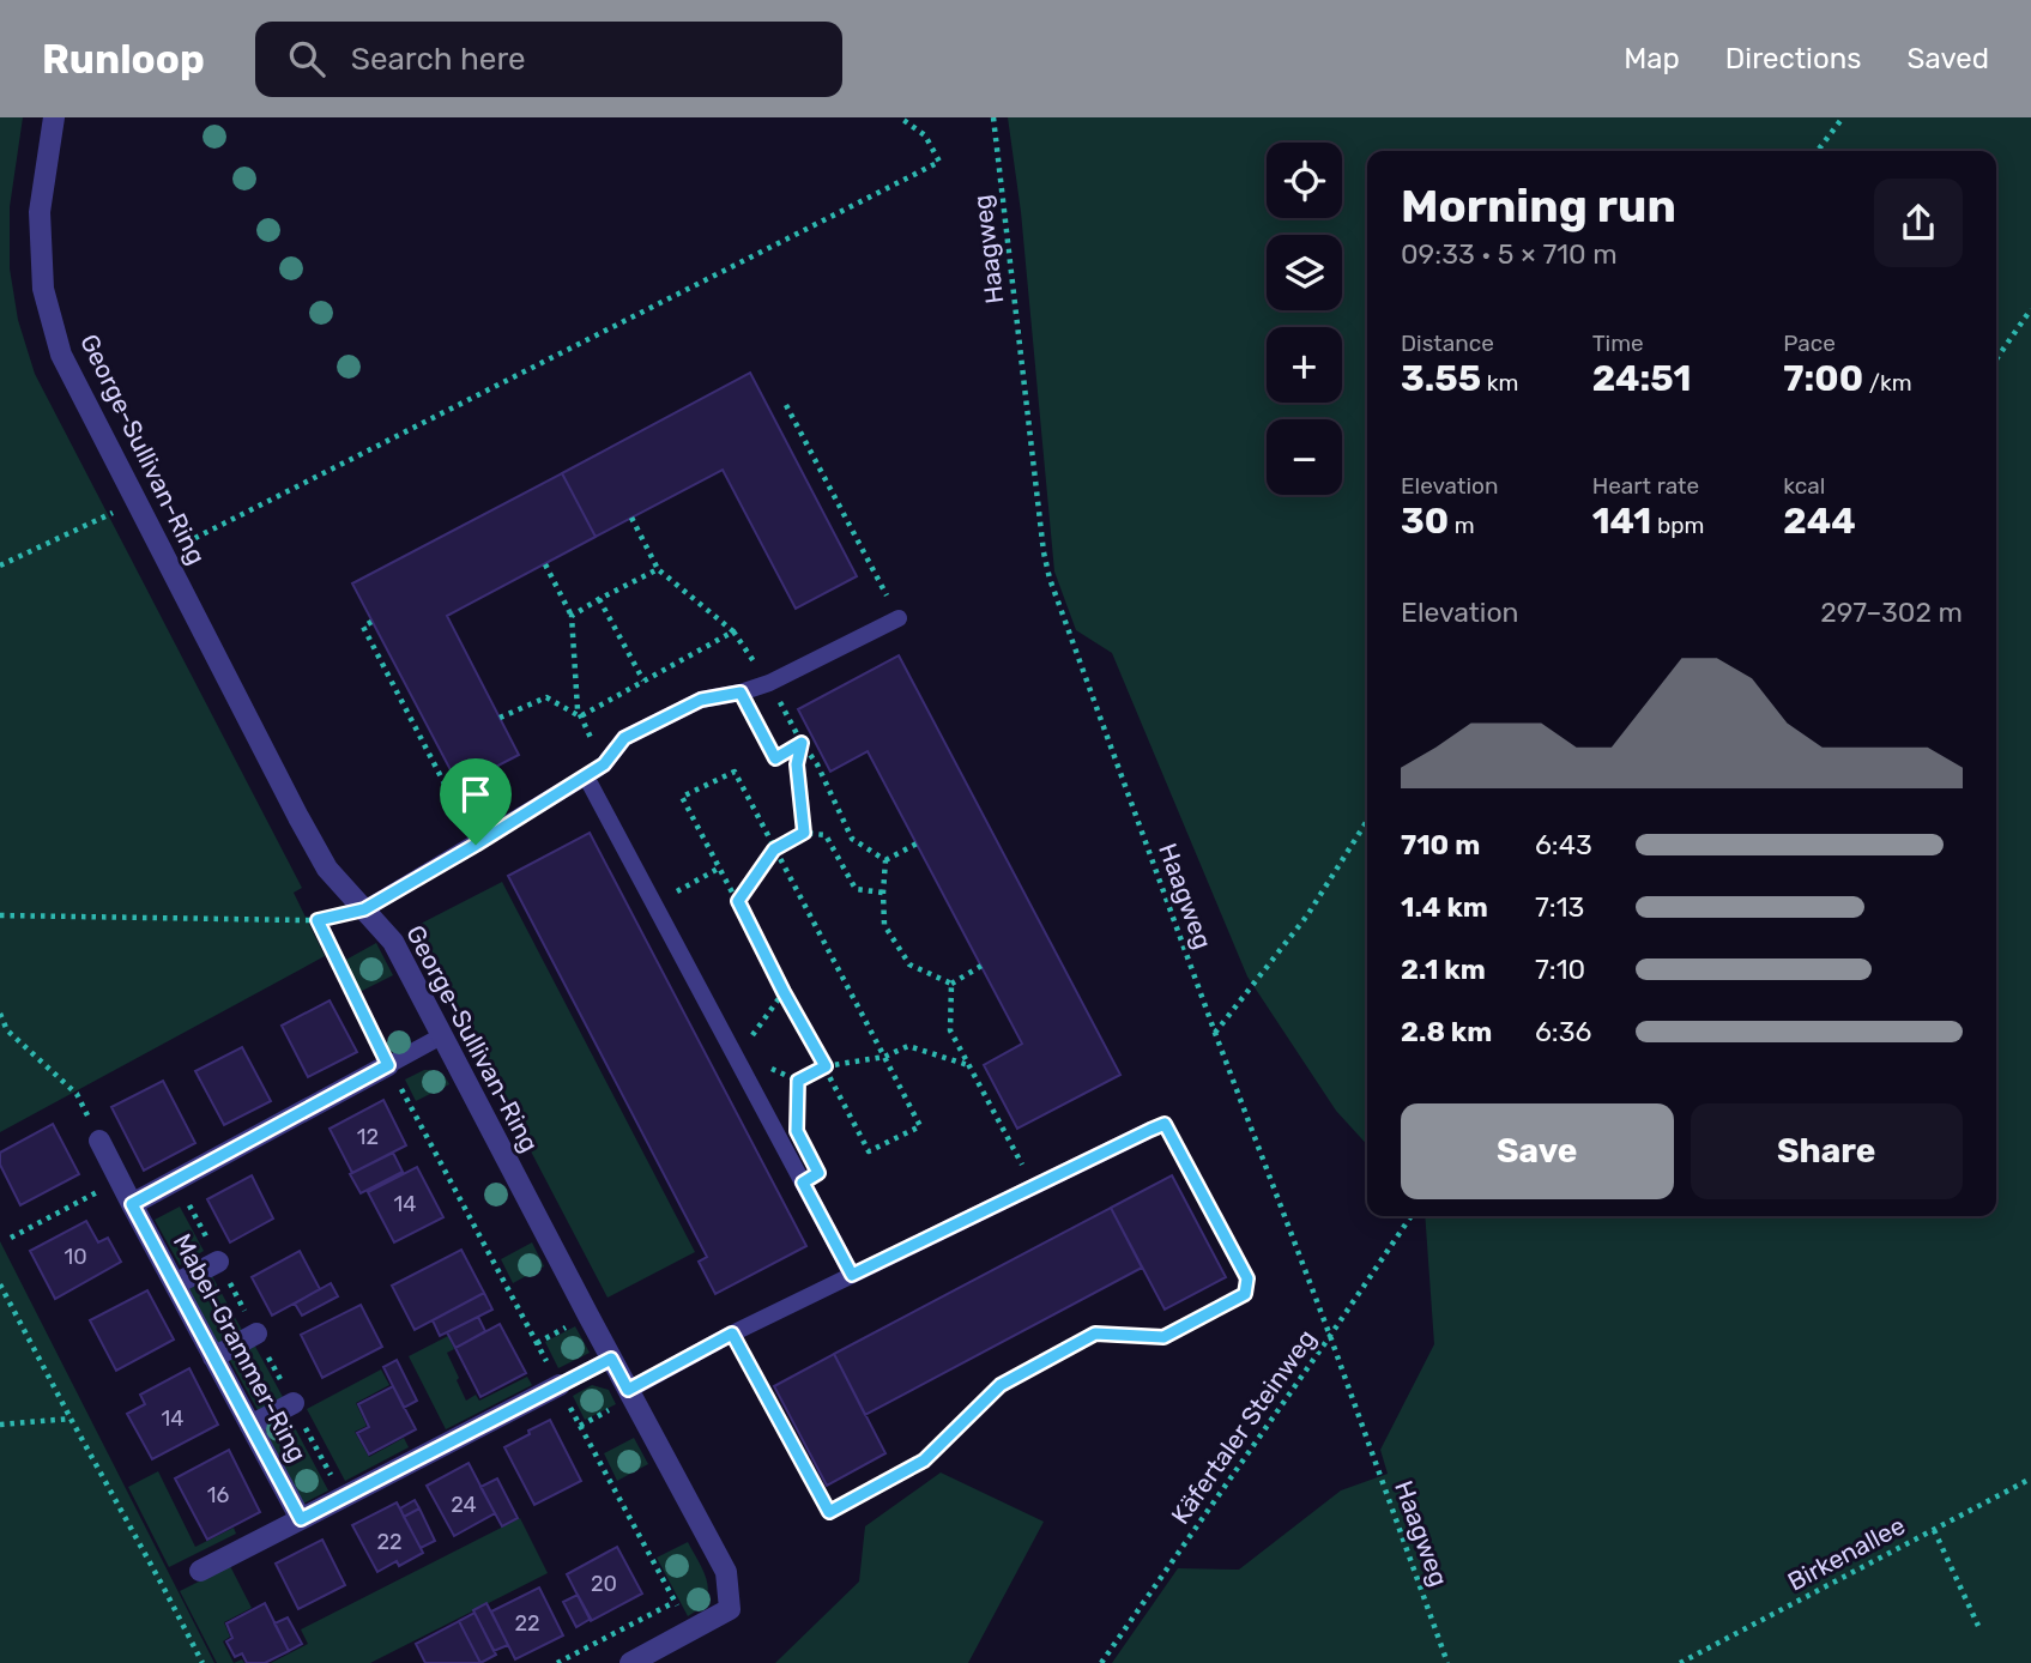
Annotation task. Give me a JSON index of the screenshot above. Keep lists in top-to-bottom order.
{
  "streets": {
    "street": ["George-Sullivan-Ring", "Mabel-Grammer-Ring"],
    "path": ["Haagweg", "Käfertaler Steinweg", "Birkenallee"]
  },
  "crossings": [
    ["Haagweg", "Käfertaler Steinweg"]
  ],
  "house_numbers": [
    "12",
    "14",
    "10",
    "14",
    "16",
    "24",
    "22",
    "20",
    "22"
  ],
  "page": {
    "header": "Runloop",
    "search": "Search here",
    "nav": ["Map", "Directions", "Saved"],
    "map_buttons": ["+", "−"],
    "heading": ["Morning run", "09:33 · 5 × 710 m"],
    "stats": [
      ["Distance", "3.55 km"],
      ["Time", "24:51"],
      ["Pace", "7:00 /km"],
      ["Elevation", "30 m"],
      ["Heart rate", "141 bpm"],
      ["kcal", "244"]
    ],
    "chart": ["Elevation", "297–302 m"],
    "list": [
      {
        "name": "710 m",
        "note": "6:43"
      },
      {
        "name": "1.4 km",
        "note": "7:13"
      },
      {
        "name": "2.1 km",
        "note": "7:10"
      },
      {
        "name": "2.8 km",
        "note": "6:36"
      }
    ],
    "buttons": ["Save", "Share"]
  }
}
